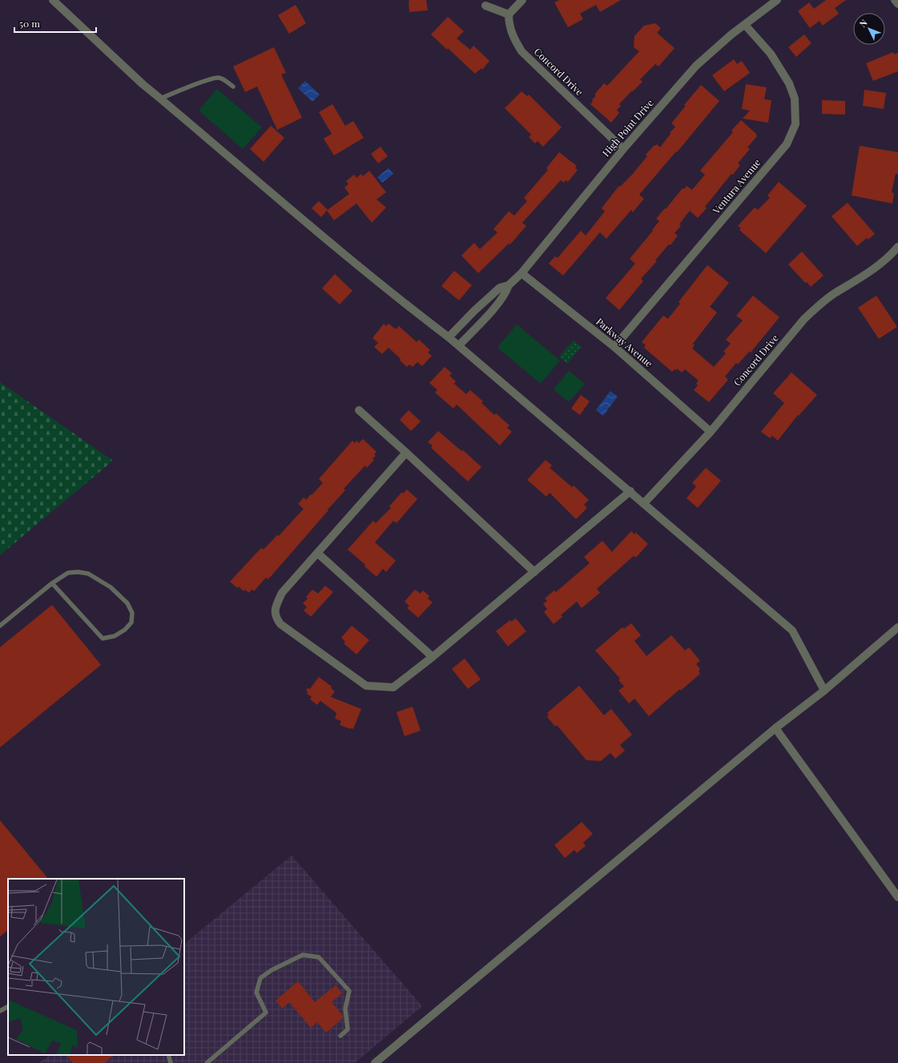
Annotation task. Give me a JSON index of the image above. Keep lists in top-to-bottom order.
{
  "streets": {
    "street": [
      "Concord Drive",
      "High Point Drive",
      "Ventura Avenue",
      "Parkway Avenue"
    ]
  },
  "crossings": [
    ["Concord Drive", "High Point Drive"],
    ["Concord Drive", "Parkway Avenue"],
    ["High Point Drive", "Ventura Avenue"],
    ["High Point Drive", "Parkway Avenue"],
    ["Ventura Avenue", "Parkway Avenue"]
  ],
  "scale_bar": "50 m",
  "north": "top left"
}
